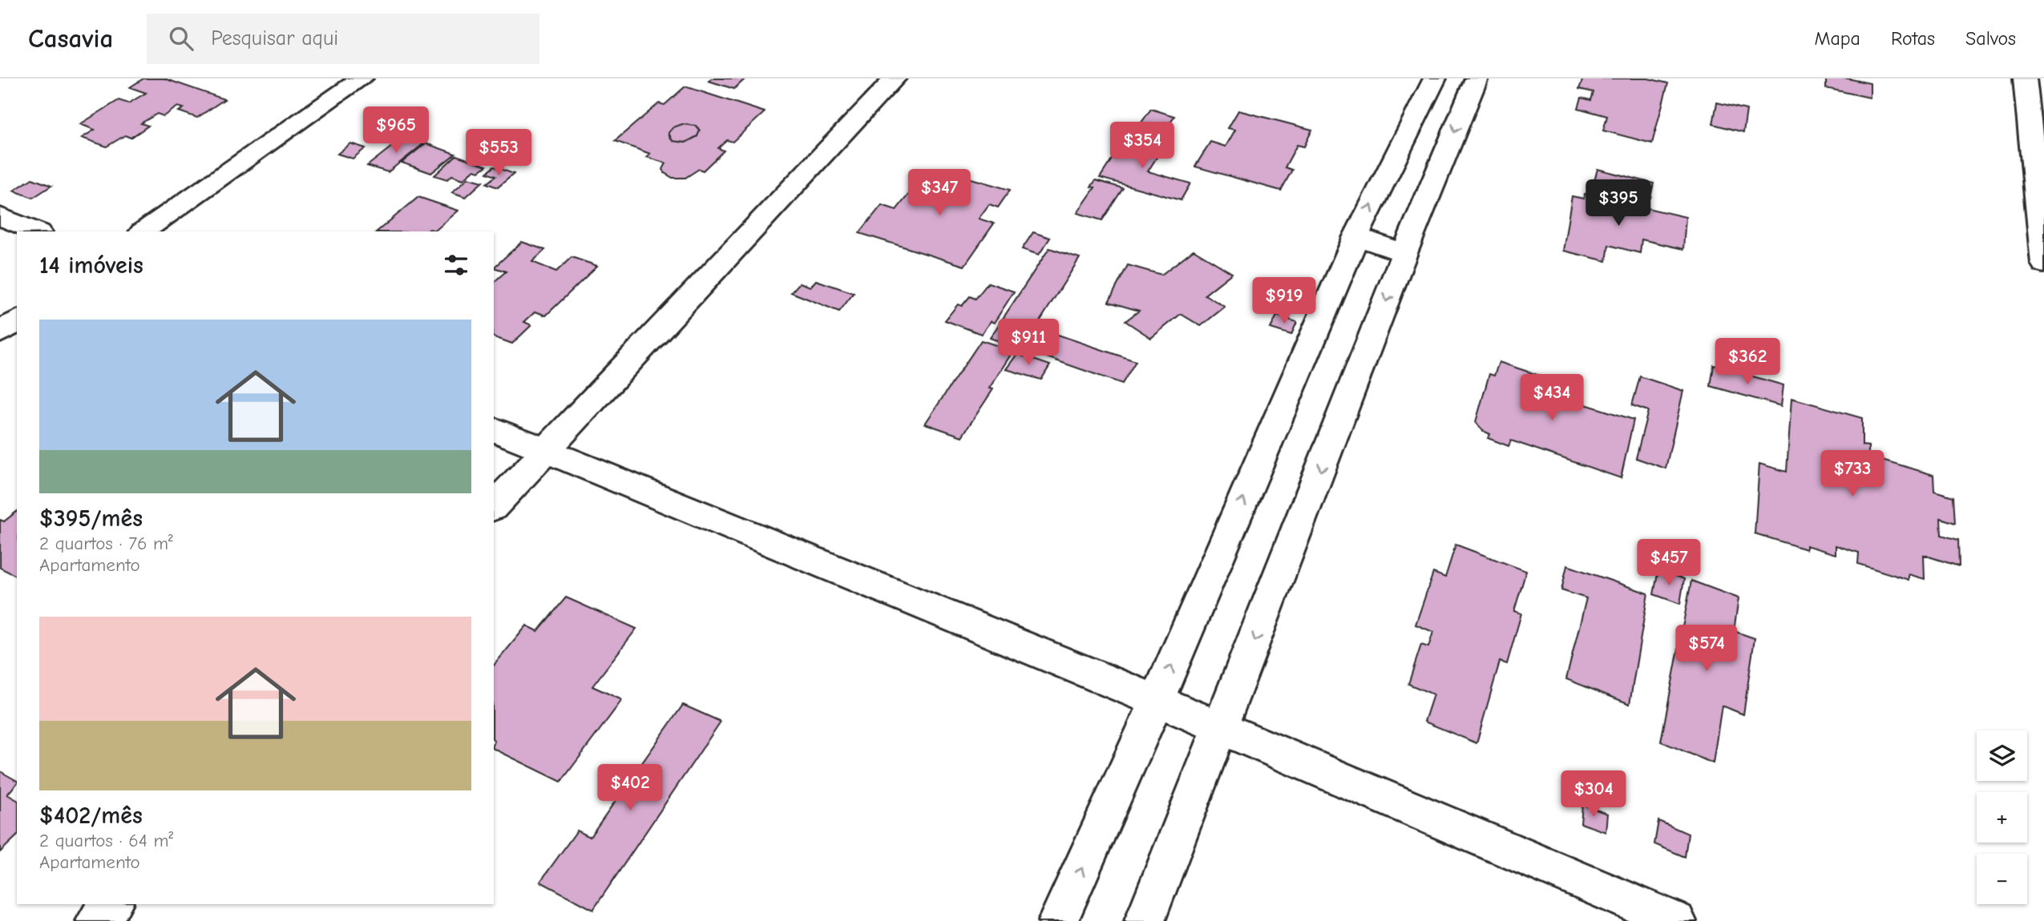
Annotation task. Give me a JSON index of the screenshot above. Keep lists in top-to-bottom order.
{
  "page": {
    "header": "Casavia",
    "search": "Pesquisar aqui",
    "nav": ["Mapa", "Rotas", "Salvos"],
    "price": [
      "$965",
      "$354",
      "$553",
      "$347",
      "$395",
      "$919",
      "$911",
      "$362",
      "$434",
      "$733",
      "$457",
      "$574",
      "$402",
      "$304"
    ],
    "heading": "14 imóveis",
    "list": [
      {
        "name": "$395/mês",
        "note": "2 quartos · 76 m² · Apartamento"
      },
      {
        "name": "$402/mês",
        "note": "2 quartos · 64 m² · Apartamento"
      }
    ],
    "map_buttons": ["+", "−"]
  }
}
